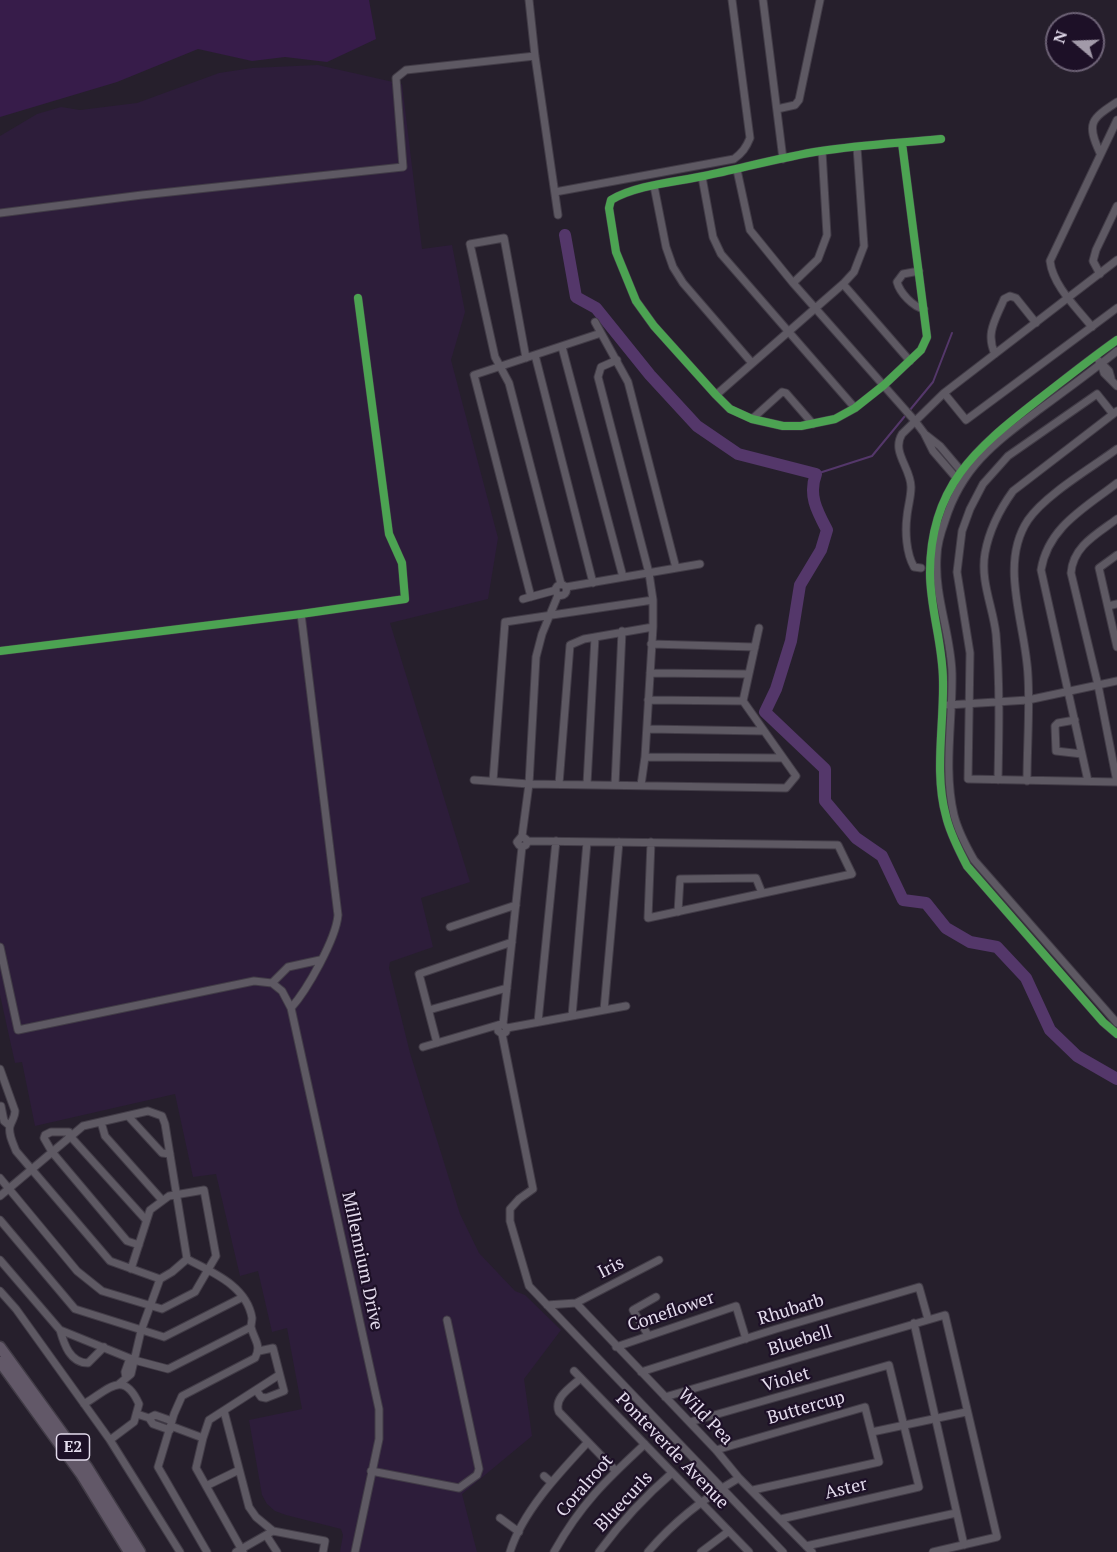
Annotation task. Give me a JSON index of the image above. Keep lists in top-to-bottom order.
{
  "streets": {
    "highway": ["E2"],
    "street": [
      "Millennium Drive",
      "Iris",
      "Rhubarb",
      "Coneflower",
      "Bluebell",
      "Violet",
      "Buttercup",
      "Wild Pea",
      "Ponteverde Avenue",
      "Coralroot",
      "Aster",
      "Bluecurls"
    ]
  },
  "crossings": [
    ["Iris", "Wild Pea"],
    ["Rhubarb", "Coneflower"],
    ["Rhubarb", "Bluebell"],
    ["Rhubarb", "Wild Pea"],
    ["Coneflower", "Wild Pea"],
    ["Bluebell", "Wild Pea"],
    ["Violet", "Wild Pea"],
    ["Violet", "Aster"],
    ["Buttercup", "Wild Pea"],
    ["Wild Pea", "Aster"],
    ["Ponteverde Avenue", "Coralroot"],
    ["Ponteverde Avenue", "Bluecurls"]
  ],
  "north": "left"
}
